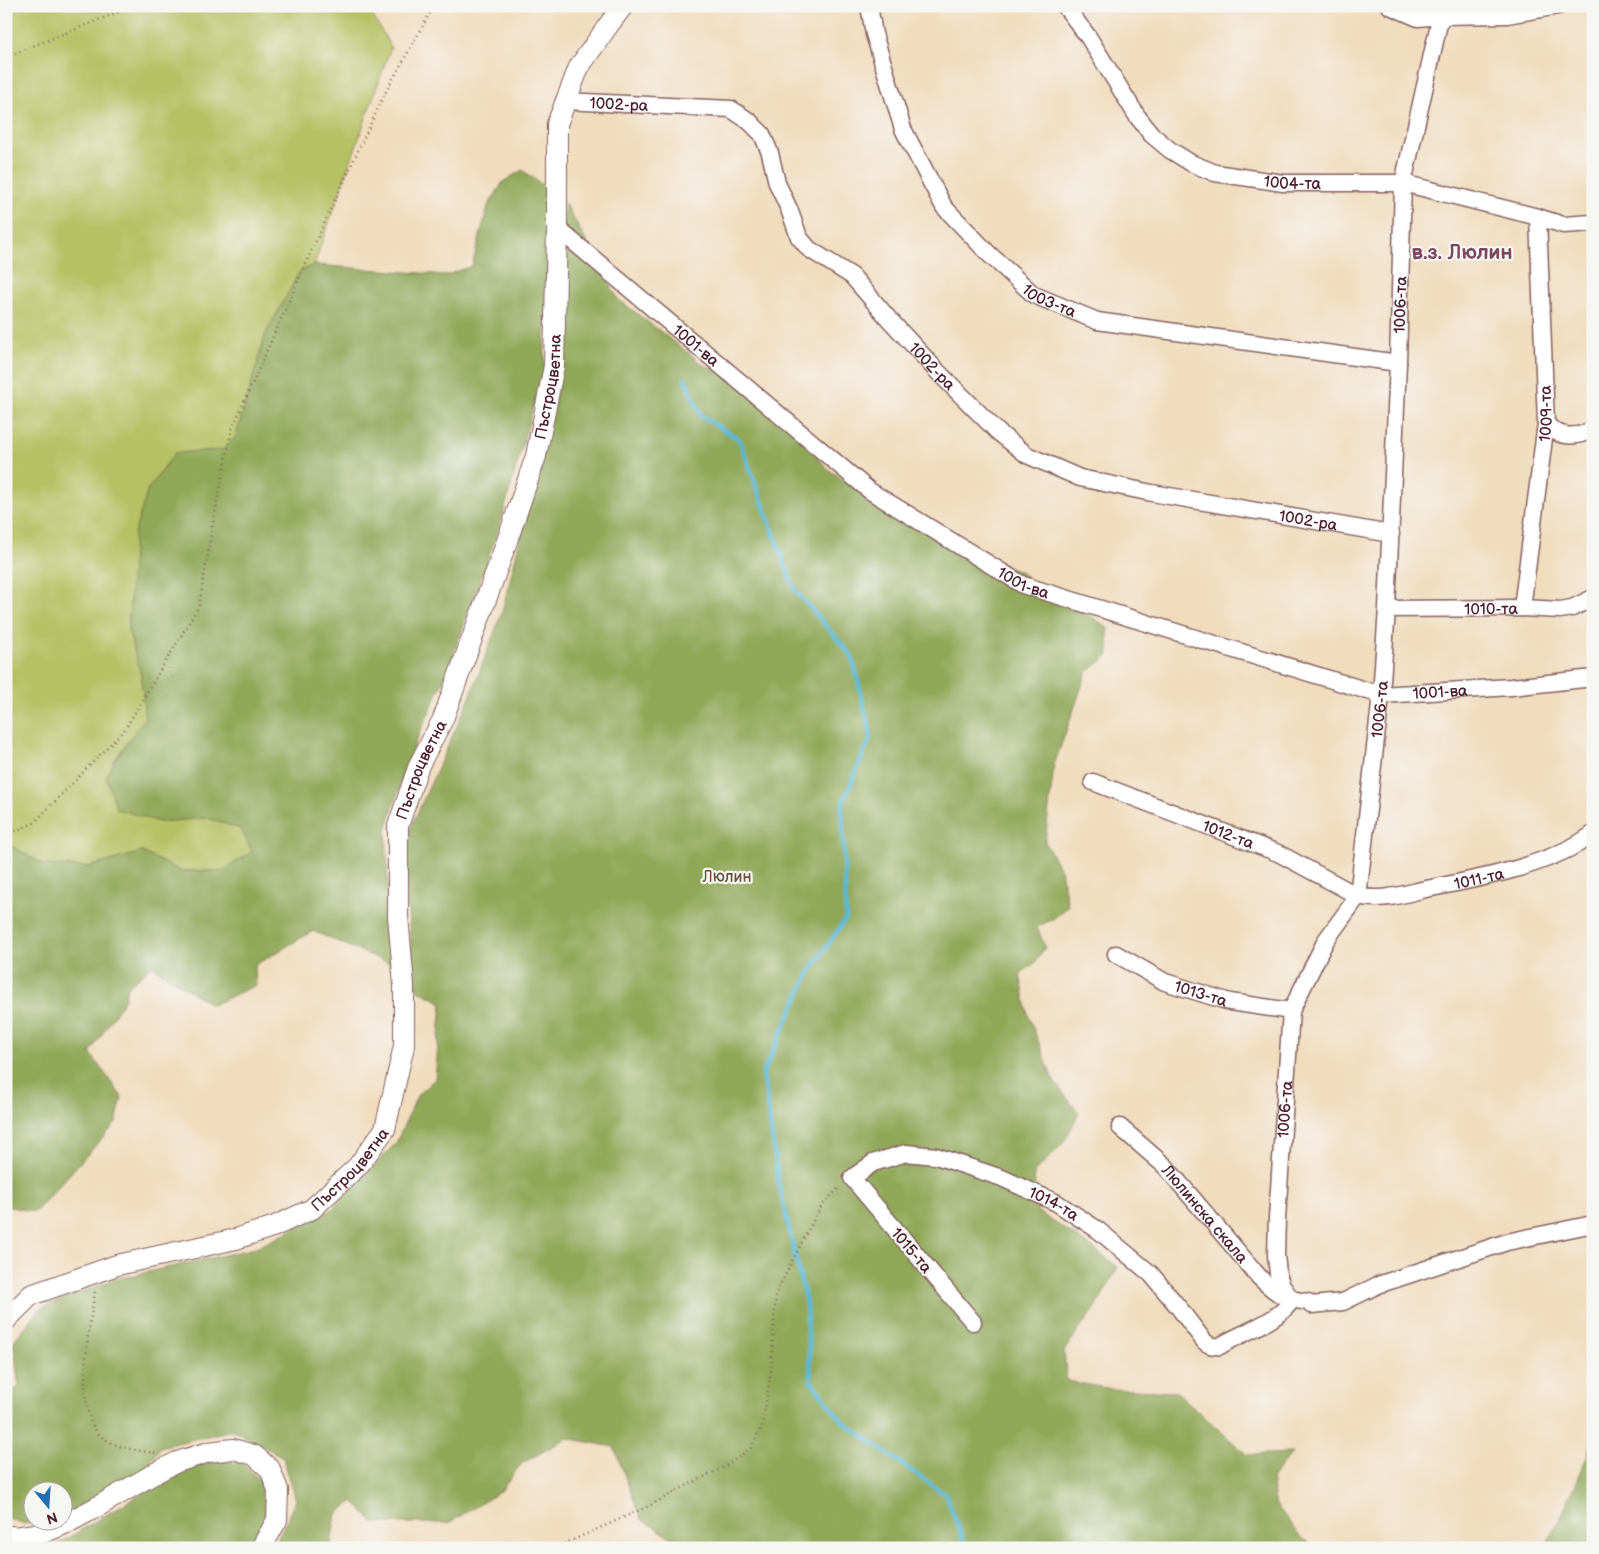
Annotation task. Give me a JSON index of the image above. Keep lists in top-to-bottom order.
{
  "streets": {
    "street": [
      "1002-ра",
      "1004-та",
      "1003-та",
      "1006-та",
      "1001-ва",
      "Пъстроцветна",
      "1009-та",
      "1010-та",
      "1012-та",
      "1011-та",
      "1013-та",
      "1014-та",
      "Люлинска скала",
      "1015-та"
    ]
  },
  "crossings": [
    ["1002-ра", "1006-та"],
    ["1002-ра", "Пъстроцветна"],
    ["1004-та", "1006-та"],
    ["1004-та", "1009-та"],
    ["1003-та", "1006-та"],
    ["1006-та", "1001-ва"],
    ["1006-та", "1010-та"],
    ["1006-та", "1012-та"],
    ["1006-та", "1011-та"],
    ["1006-та", "1013-та"],
    ["1006-та", "1014-та"],
    ["1006-та", "Люлинска скала"],
    ["1001-ва", "Пъстроцветна"],
    ["1009-та", "1010-та"],
    ["1012-та", "1011-та"],
    ["1014-та", "Люлинска скала"],
    ["1014-та", "1015-та"]
  ],
  "districts": ["в.з. Люлин"],
  "parks": ["Люлин"],
  "north": "bottom"
}
